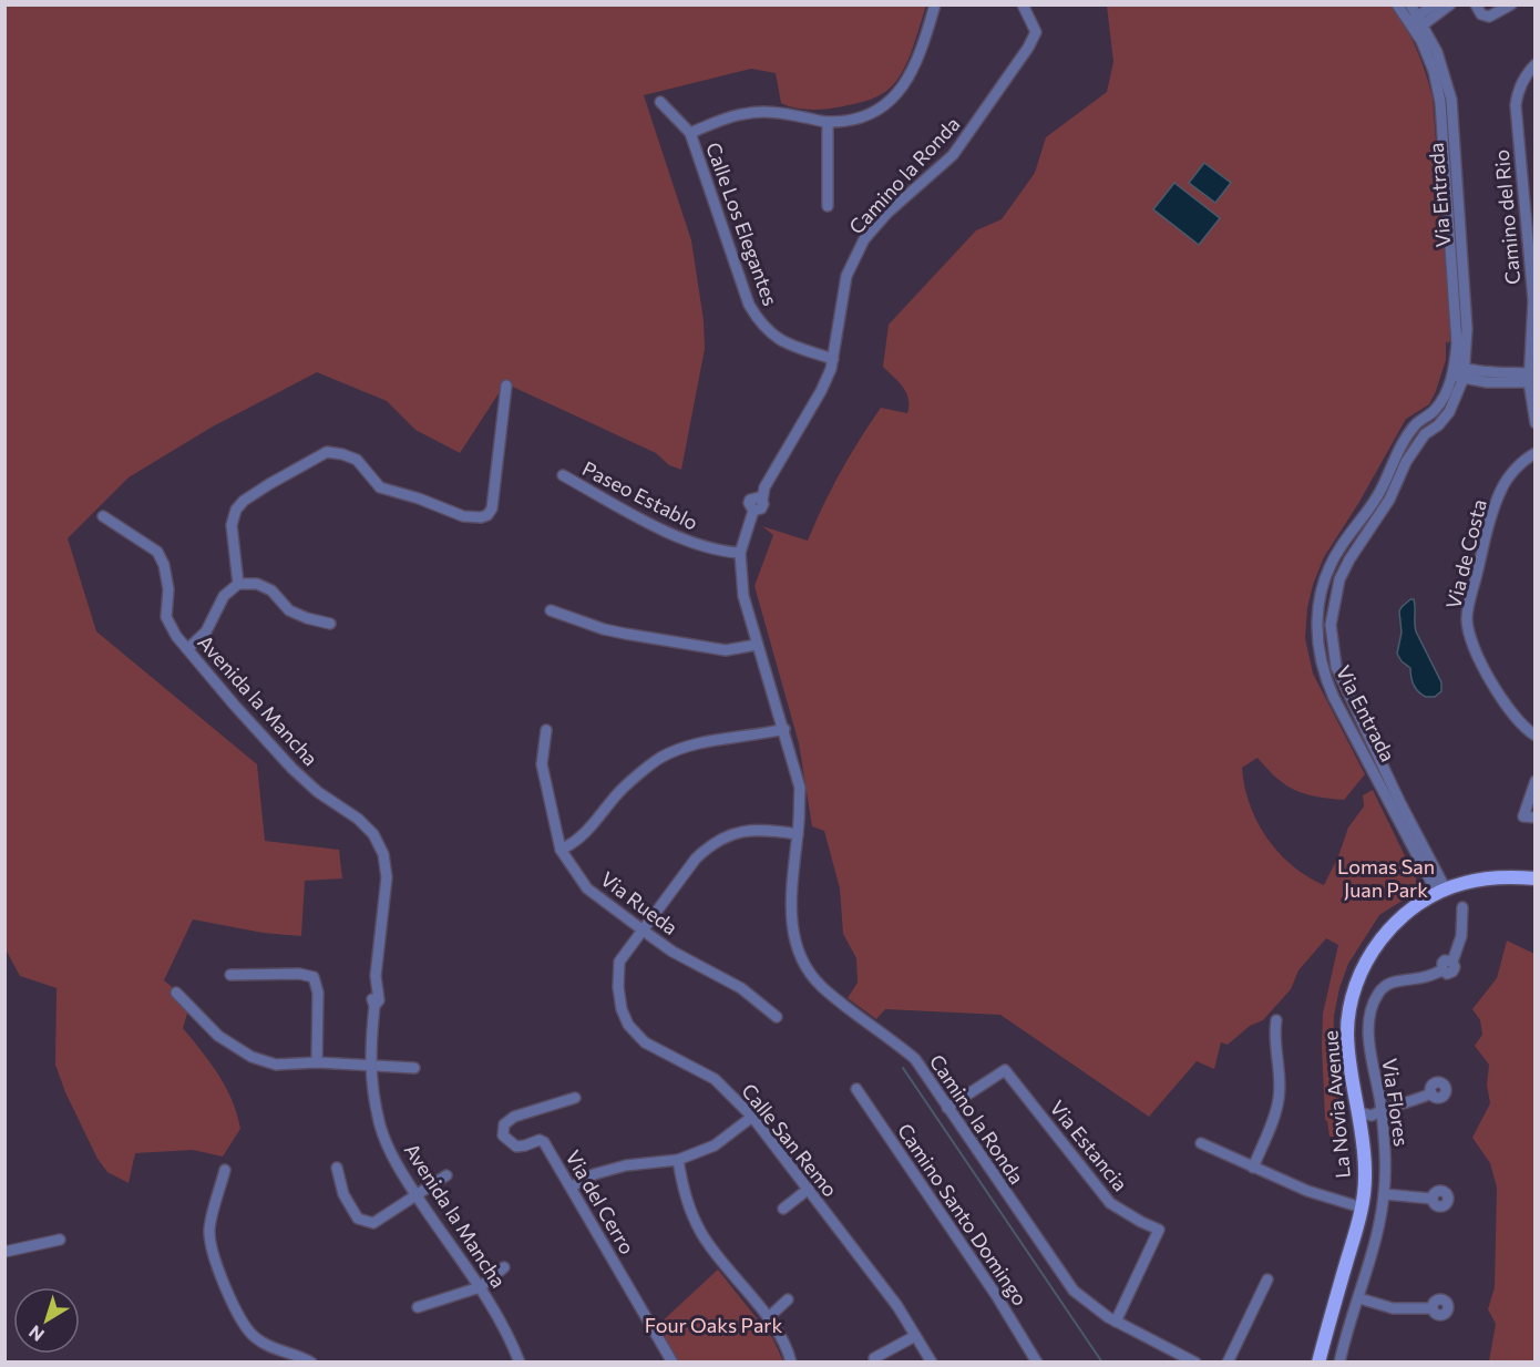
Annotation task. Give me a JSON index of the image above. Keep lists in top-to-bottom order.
{
  "streets": {
    "main road": ["La Novia Avenue"],
    "street": [
      "Camino la Ronda",
      "Via Entrada",
      "Camino del Rio",
      "Calle Los Elegantes",
      "Paseo Establo",
      "Via de Costa",
      "Avenida la Mancha",
      "Via Rueda",
      "Via Flores",
      "Calle San Remo",
      "Via Estancia",
      "Via del Cerro",
      "Camino Santo Domingo"
    ]
  },
  "crossings": [
    ["Camino la Ronda", "Calle Los Elegantes"],
    ["Camino la Ronda", "Paseo Establo"],
    ["Camino la Ronda", "Calle San Remo"],
    ["Camino la Ronda", "Via Estancia"],
    ["Via Entrada", "La Novia Avenue"],
    ["Via Rueda", "Calle San Remo"]
  ],
  "parks": ["Lomas San Juan Park", "Four Oaks Park"],
  "north": "bottom left"
}
